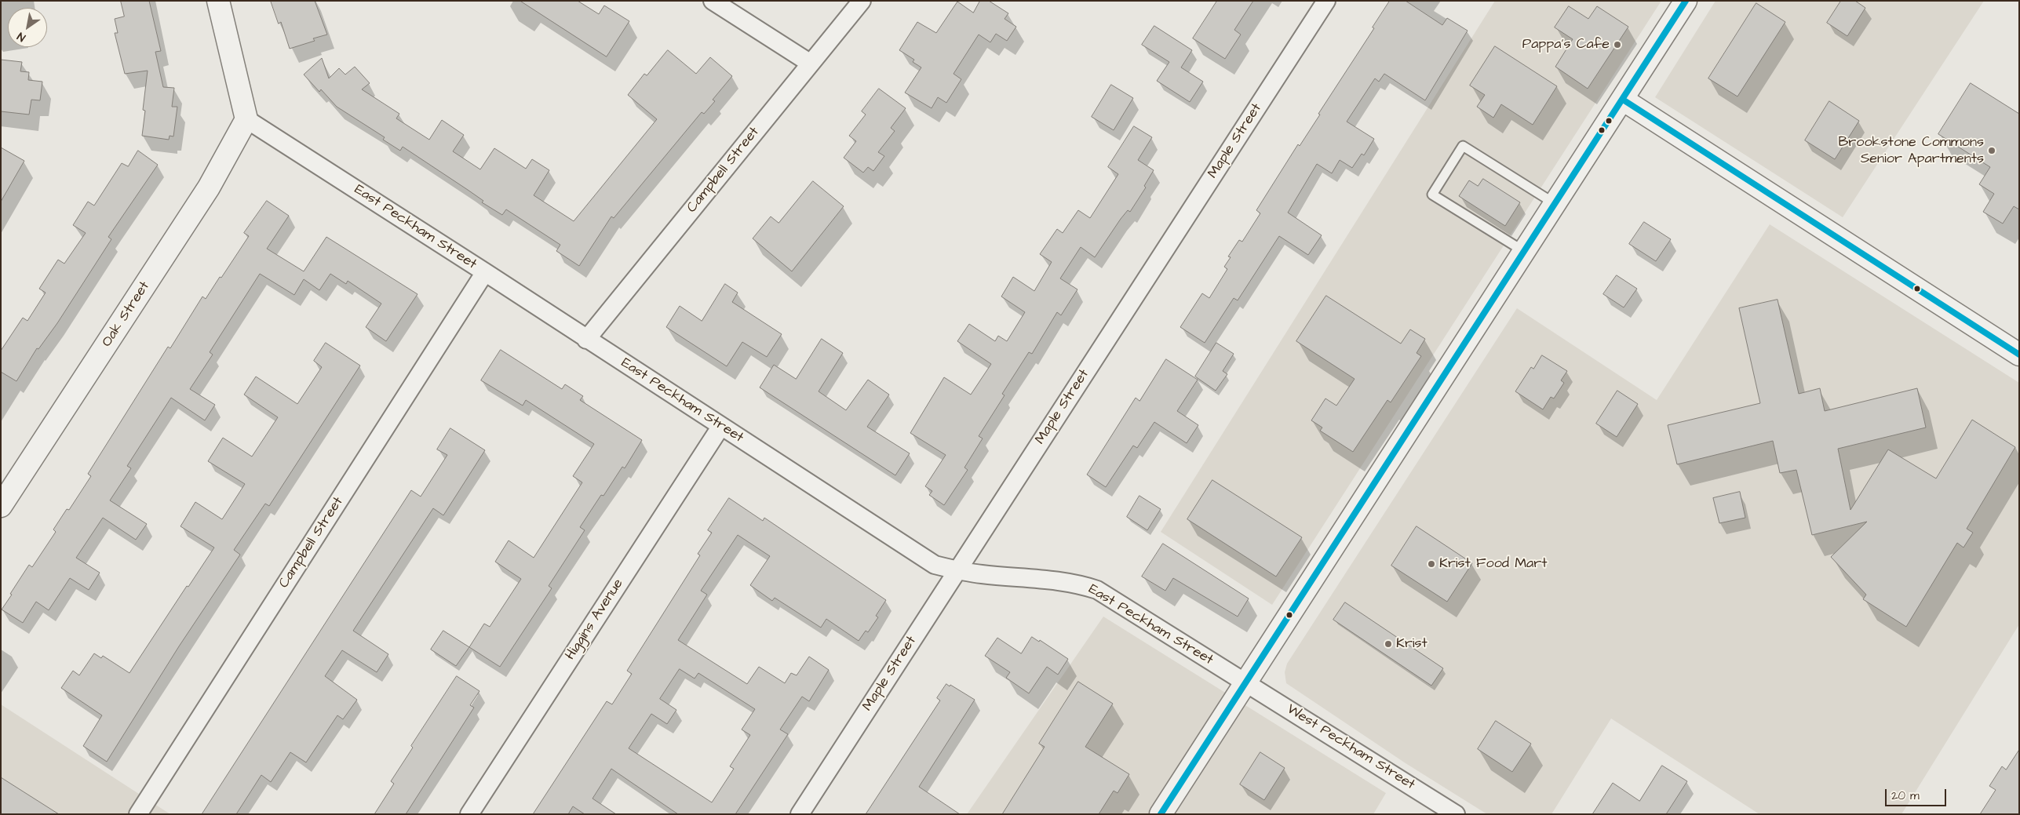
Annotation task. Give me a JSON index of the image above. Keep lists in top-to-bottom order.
{
  "streets": {
    "street": [
      "Maple Street",
      "Campbell Street",
      "East Peckham Street",
      "Oak Street",
      "Higgins Avenue",
      "West Peckham Street"
    ]
  },
  "crossings": [
    ["Maple Street", "East Peckham Street"],
    ["Campbell Street", "East Peckham Street"],
    ["East Peckham Street", "Oak Street"],
    ["East Peckham Street", "Higgins Avenue"],
    ["East Peckham Street", "West Peckham Street"]
  ],
  "places": [
    "Pappa's Cafe",
    "Brookstone Commons Senior Apartments",
    "Krist Food Mart",
    "Krist"
  ],
  "scale_bar": "20 m",
  "north": "bottom left"
}
